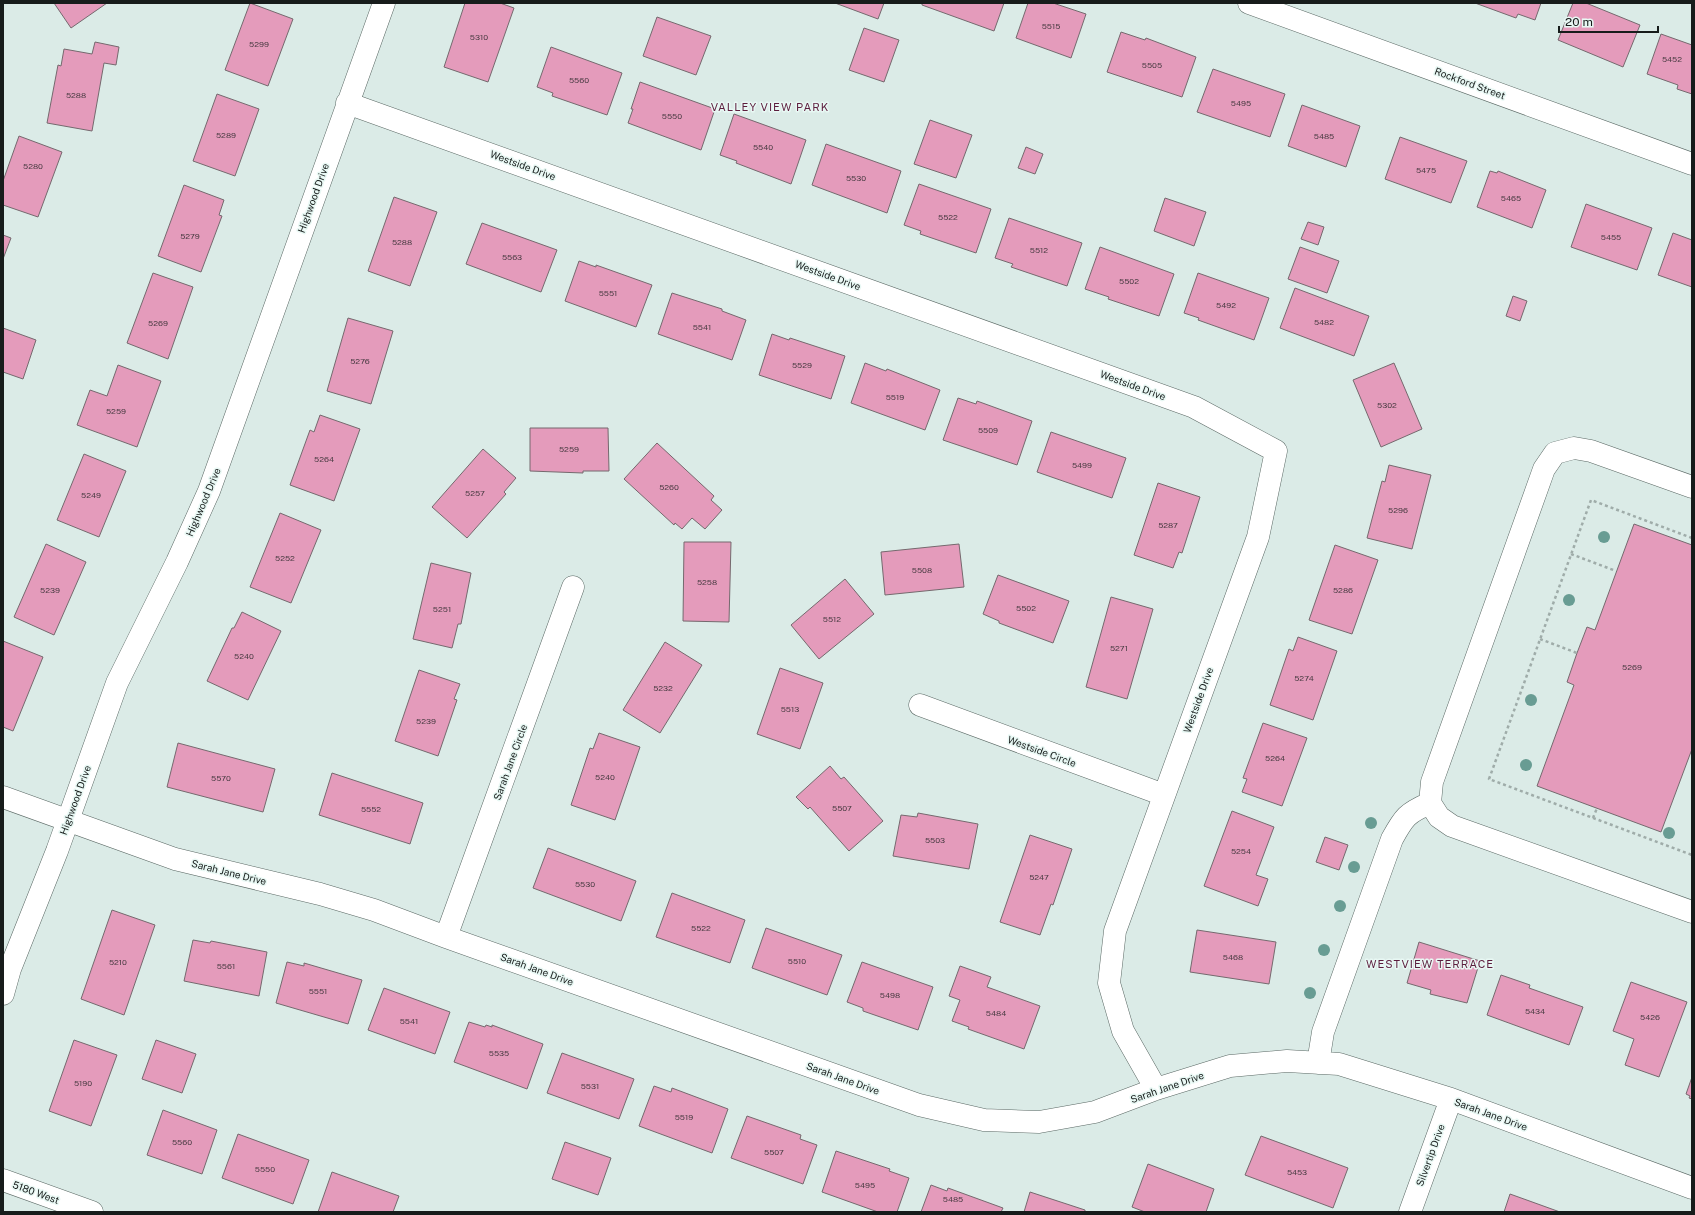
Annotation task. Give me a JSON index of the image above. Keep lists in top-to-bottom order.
{
  "streets": {
    "street": [
      "Rockford Street",
      "Westside Drive",
      "Highwood Drive",
      "Westside Circle",
      "Sarah Jane Circle",
      "Sarah Jane Drive",
      "Silvertip Drive",
      "5180 West"
    ]
  },
  "crossings": [
    ["Westside Drive", "Highwood Drive"],
    ["Westside Drive", "Westside Circle"],
    ["Westside Drive", "Sarah Jane Drive"],
    ["Highwood Drive", "Sarah Jane Drive"],
    ["Sarah Jane Circle", "Sarah Jane Drive"],
    ["Sarah Jane Drive", "Silvertip Drive"]
  ],
  "districts": ["VALLEY VIEW PARK", "WESTVIEW TERRACE"],
  "house_numbers": [
    "5515",
    "5310",
    "5299",
    "5452",
    "5505",
    "5560",
    "5288",
    "5495",
    "5550",
    "5289",
    "5485",
    "5540",
    "5280",
    "5475",
    "5530",
    "5465",
    "5522",
    "5279",
    "5455",
    "5288",
    "5512",
    "5563",
    "5502",
    "5551",
    "5492",
    "5482",
    "5269",
    "5541",
    "5276",
    "5529",
    "5519",
    "5302",
    "5259",
    "5509",
    "5259",
    "5264",
    "5499",
    "5260",
    "5257",
    "5249",
    "5296",
    "5287",
    "5252",
    "5508",
    "5258",
    "5239",
    "5286",
    "5502",
    "5251",
    "5512",
    "5271",
    "5240",
    "5269",
    "5274",
    "5232",
    "5513",
    "5239",
    "5264",
    "5240",
    "5570",
    "5507",
    "5552",
    "5503",
    "5254",
    "5247",
    "5530",
    "5522",
    "5468",
    "5510",
    "5210",
    "5561",
    "5551",
    "5498",
    "5434",
    "5484",
    "5426",
    "5541",
    "5535",
    "5190",
    "5531",
    "5519",
    "5560",
    "5507",
    "5550",
    "5453",
    "5495",
    "5485"
  ],
  "scale_bar": "20 m"
}
